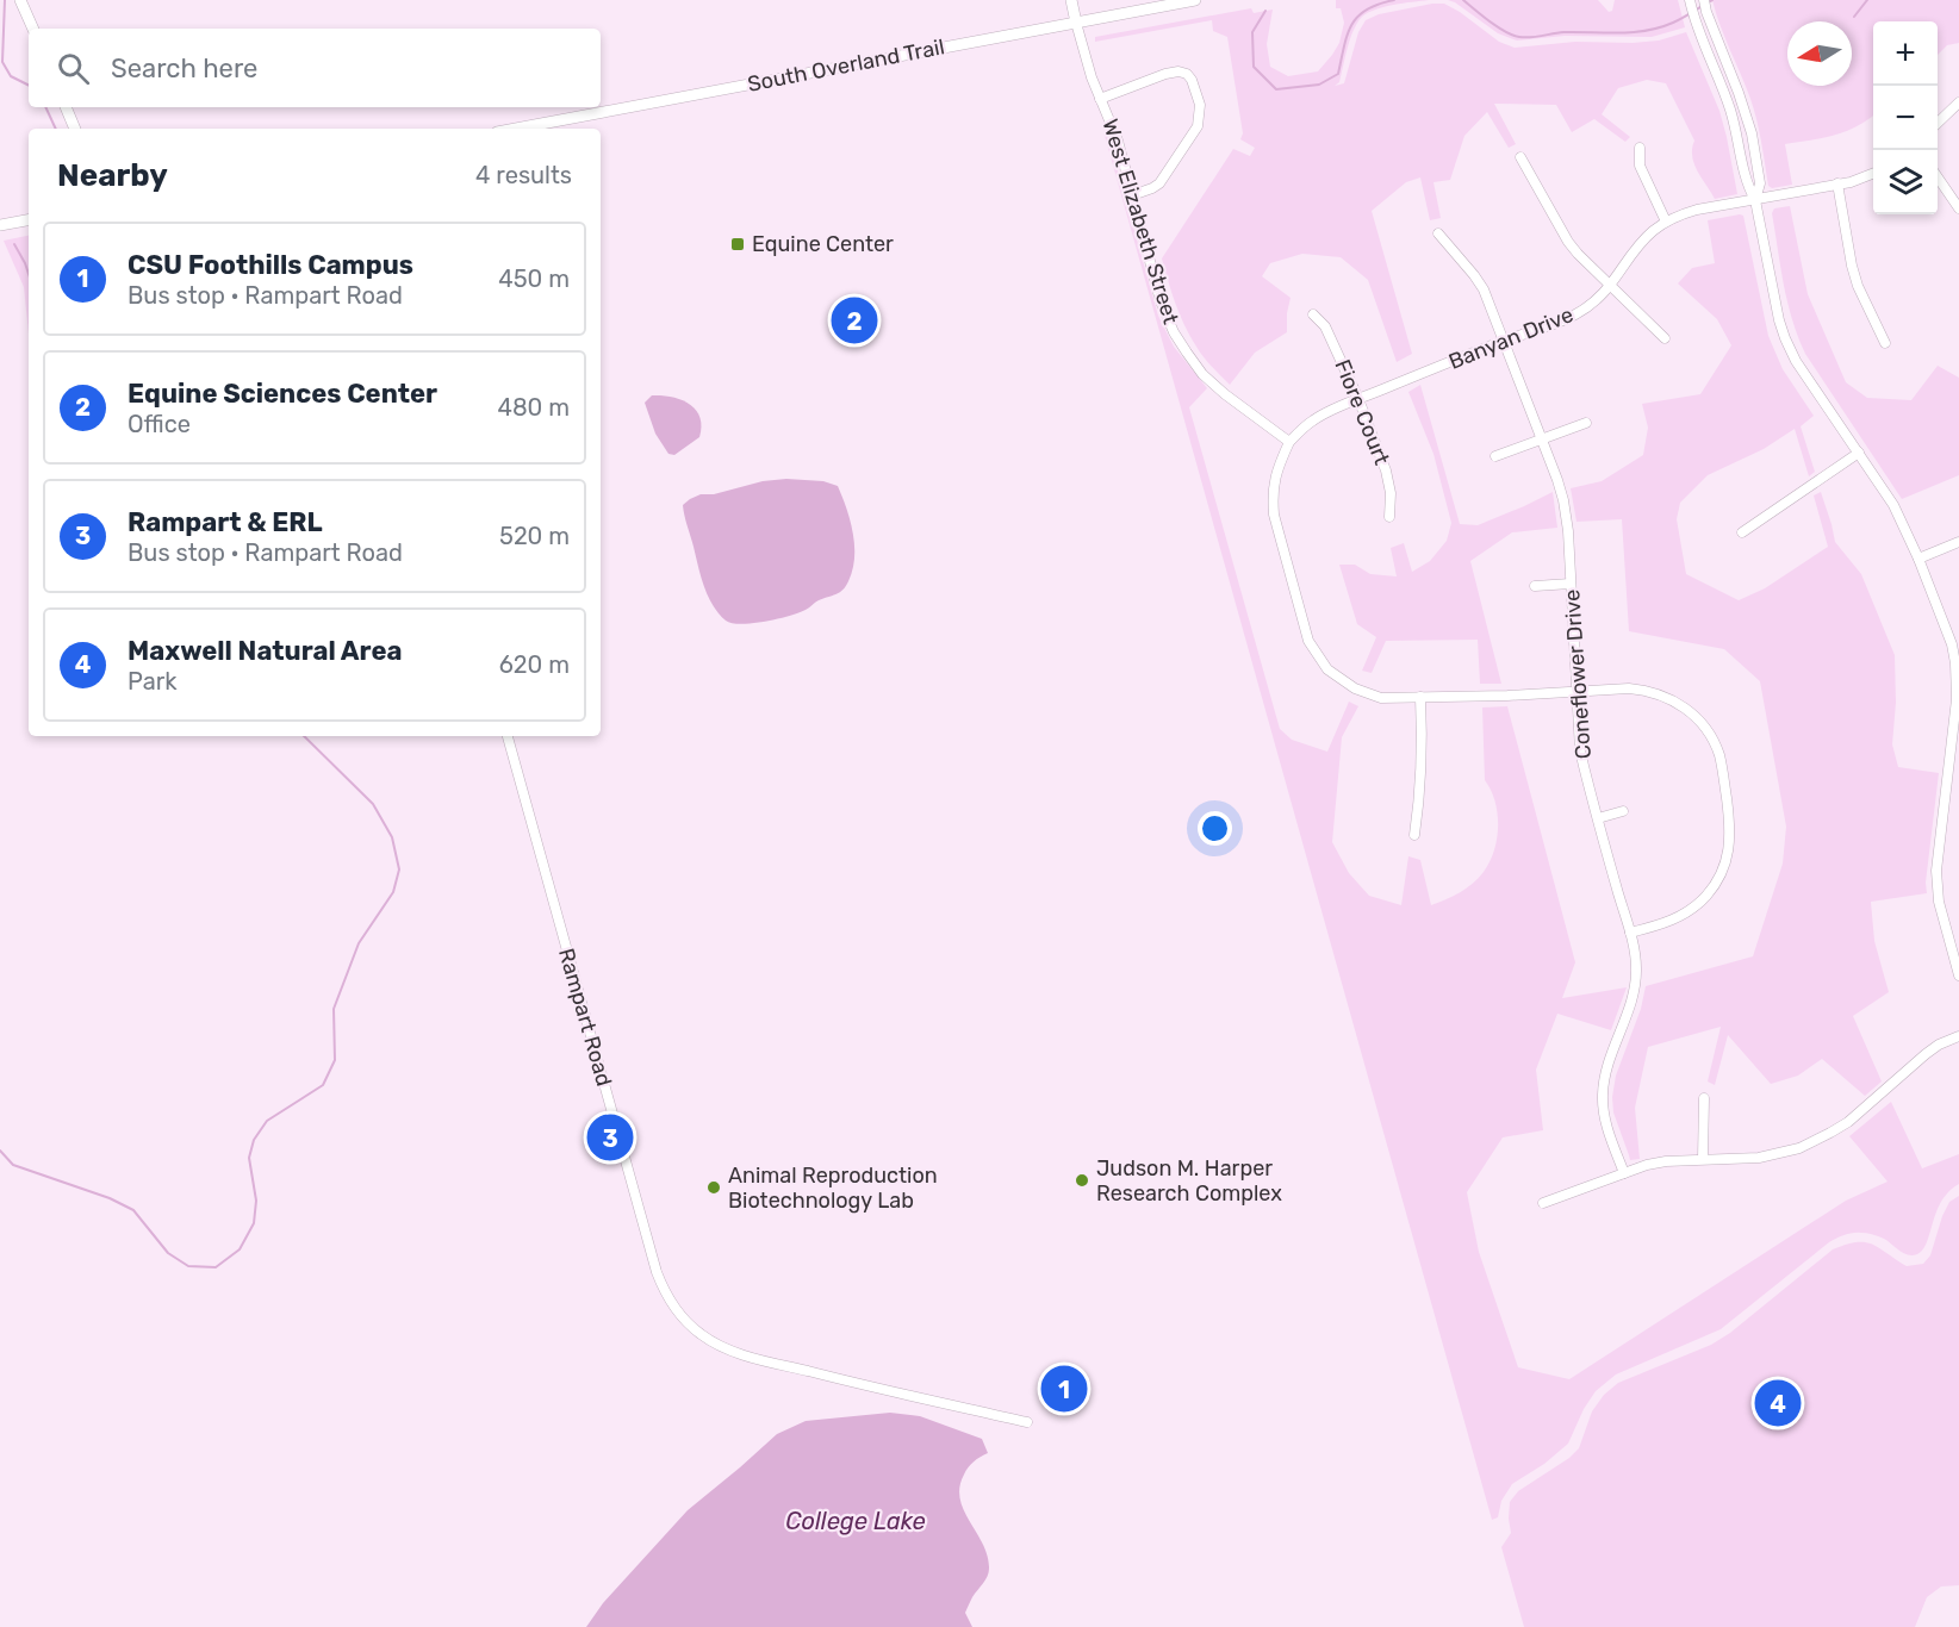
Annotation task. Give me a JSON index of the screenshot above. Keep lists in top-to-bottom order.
{
  "streets": {
    "main road": ["South Overland Trail", "West Elizabeth Street"],
    "street": [
      "Banyan Drive",
      "Fiore Court",
      "Coneflower Drive",
      "Rampart Road"
    ]
  },
  "crossings": [
    ["South Overland Trail", "West Elizabeth Street"],
    ["West Elizabeth Street", "Banyan Drive"],
    ["Banyan Drive", "Fiore Court"],
    ["Banyan Drive", "Coneflower Drive"]
  ],
  "water": ["College Lake"],
  "places": {
    "transit": ["Equine Center"],
    "other": ["Judson M. Harper Research Complex", "Animal Reproduction Biotechnology Lab"]
  },
  "north": "left",
  "page": {
    "map_buttons": ["+", "−"],
    "search": "Search here",
    "heading": ["Nearby", "4 results"],
    "list": [
      {
        "mark": "1",
        "name": "CSU Foothills Campus",
        "note": "Bus stop · Rampart Road",
        "value": "450 m"
      },
      {
        "mark": "2",
        "name": "Equine Sciences Center",
        "note": "Office",
        "value": "480 m"
      },
      {
        "mark": "3",
        "name": "Rampart & ERL",
        "note": "Bus stop · Rampart Road",
        "value": "520 m"
      },
      {
        "mark": "4",
        "name": "Maxwell Natural Area",
        "note": "Park",
        "value": "620 m"
      }
    ],
    "pins": [
      "2",
      "3",
      "1",
      "4"
    ]
  }
}
